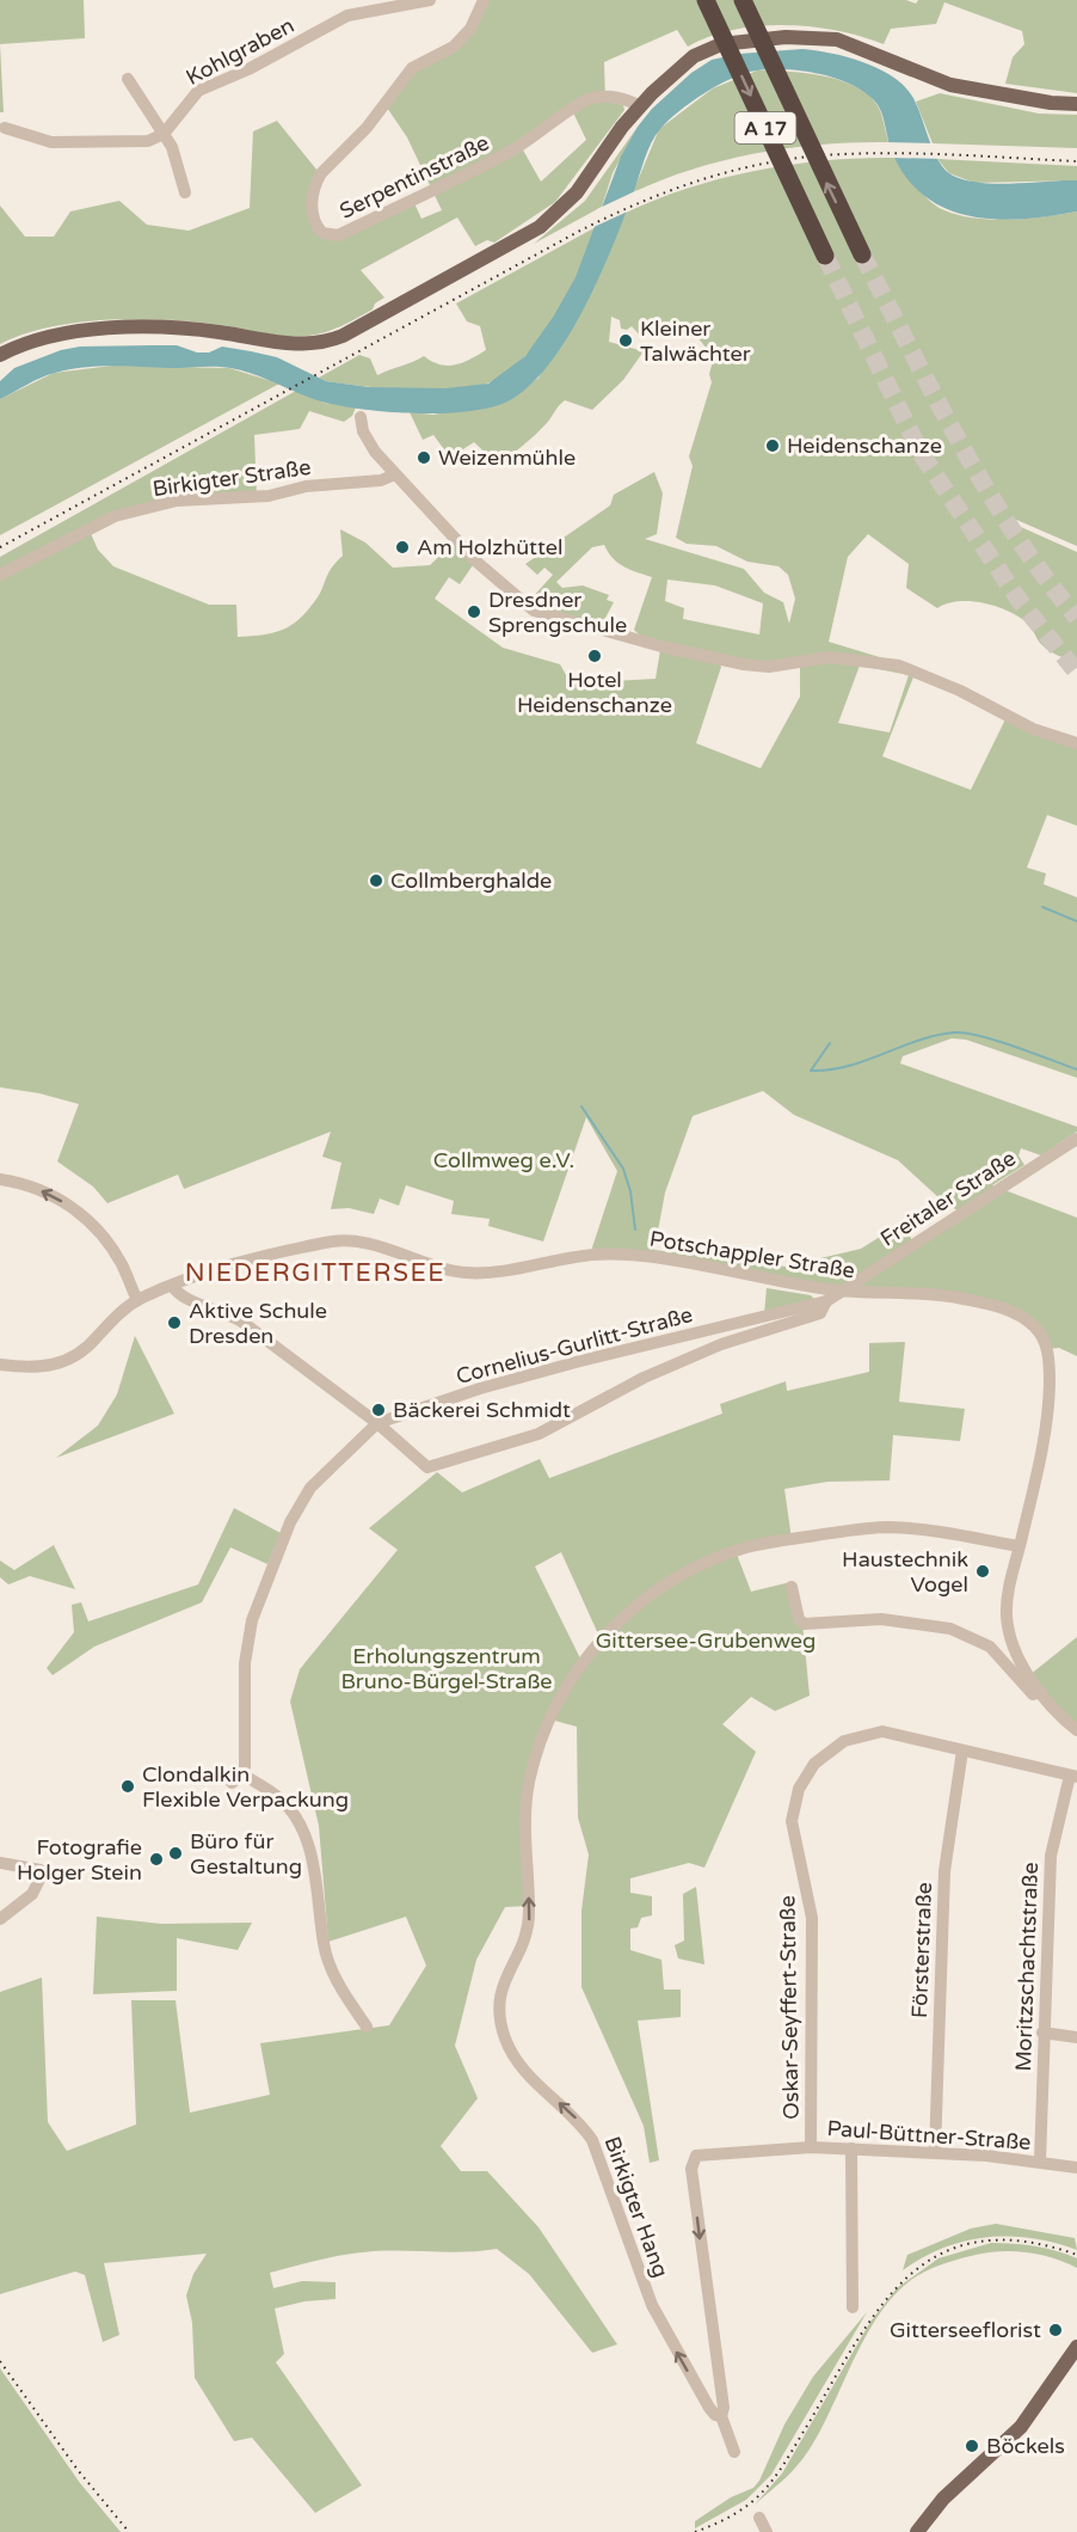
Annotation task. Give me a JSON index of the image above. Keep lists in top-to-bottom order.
{
  "streets": {
    "highway": ["A 17"],
    "street": [
      "Kohlgraben",
      "Serpentinstraße",
      "Birkigter Straße",
      "Freitaler Straße",
      "Potschappler Straße",
      "Cornelius-Gurlitt-Straße",
      "Försterstraße",
      "Moritzschachtstraße",
      "Oskar-Seyffert-Straße",
      "Paul-Büttner-Straße",
      "Birkigter Hang"
    ]
  },
  "crossings": [
    ["Freitaler Straße", "Potschappler Straße"],
    ["Freitaler Straße", "Cornelius-Gurlitt-Straße"],
    ["Potschappler Straße", "Cornelius-Gurlitt-Straße"],
    ["Potschappler Straße", "Birkigter Hang"],
    ["Försterstraße", "Oskar-Seyffert-Straße"],
    ["Försterstraße", "Paul-Büttner-Straße"],
    ["Moritzschachtstraße", "Oskar-Seyffert-Straße"],
    ["Moritzschachtstraße", "Paul-Büttner-Straße"],
    ["Oskar-Seyffert-Straße", "Paul-Büttner-Straße"],
    ["Paul-Büttner-Straße", "Birkigter Hang"]
  ],
  "districts": ["NIEDERGITTERSEE"],
  "parks": ["Collmweg e.V.", "Gittersee-Grubenweg", "Erholungszentrum Bruno-Bürgel-Straße"],
  "places": [
    "Kleiner Talwächter",
    "Heidenschanze",
    "Weizenmühle",
    "Am Holzhüttel",
    "Dresdner Sprengschule",
    "Hotel Heidenschanze",
    "Collmberghalde",
    "Aktive Schule Dresden",
    "Bäckerei Schmidt",
    "Haustechnik Vogel",
    "Clondalkin Flexible Verpackung",
    "Büro für Gestaltung",
    "Fotografie Holger Stein",
    "Gitterseeflorist",
    "Böckels"
  ]
}
